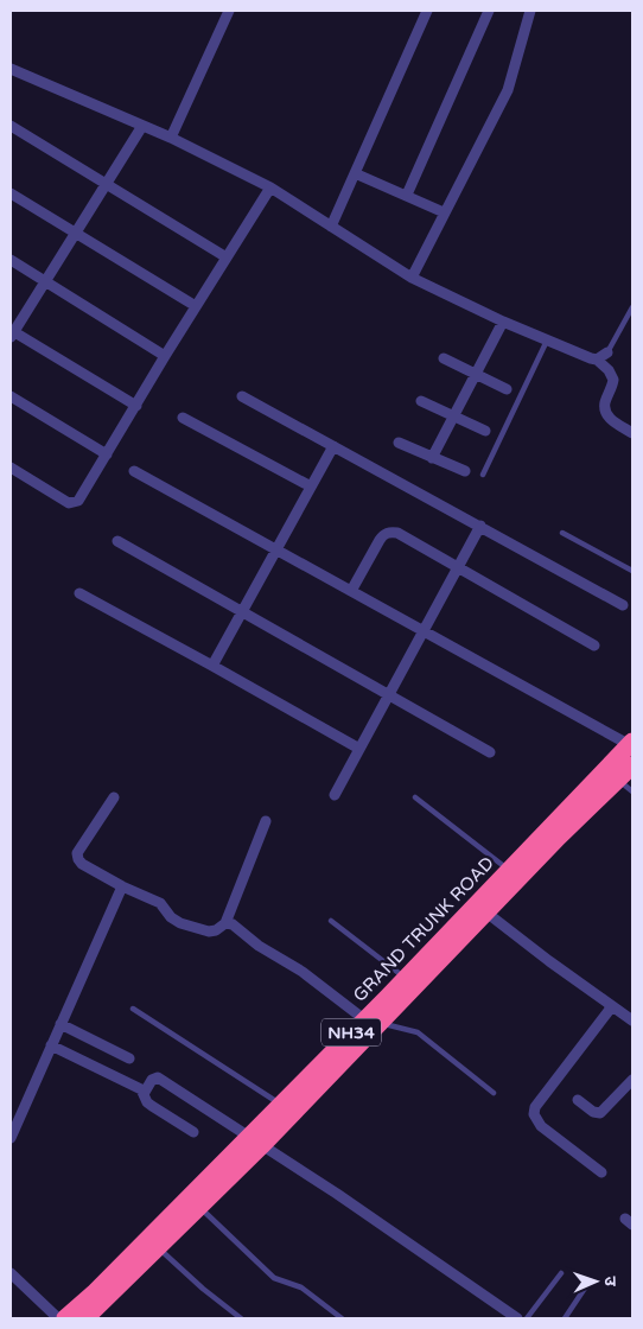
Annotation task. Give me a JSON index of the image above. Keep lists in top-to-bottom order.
{
  "streets": {
    "highway": ["GRAND TRUNK ROAD", "NH34"]
  },
  "north": "right"
}
